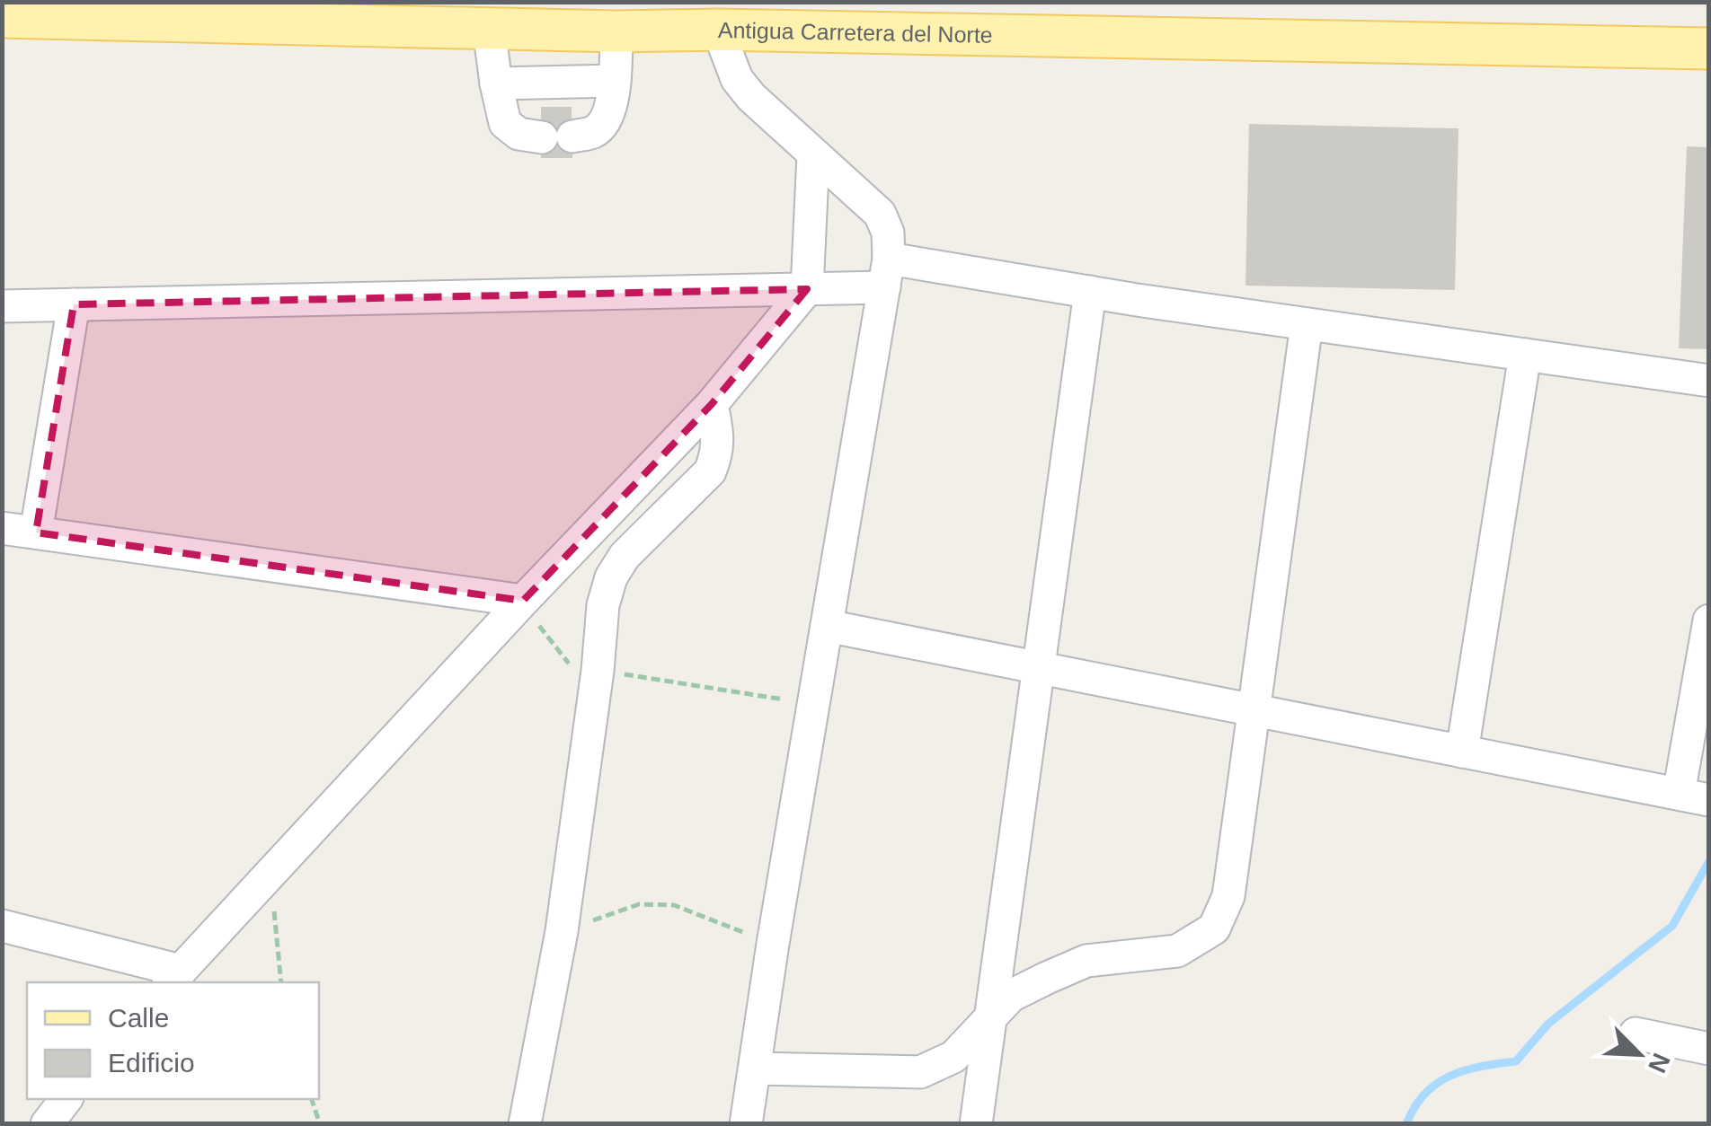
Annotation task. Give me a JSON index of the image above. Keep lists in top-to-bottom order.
{
  "streets": {
    "main road": ["Antigua Carretera del Norte"]
  },
  "legend": ["Calle", "Edificio"],
  "north": "bottom right"
}
